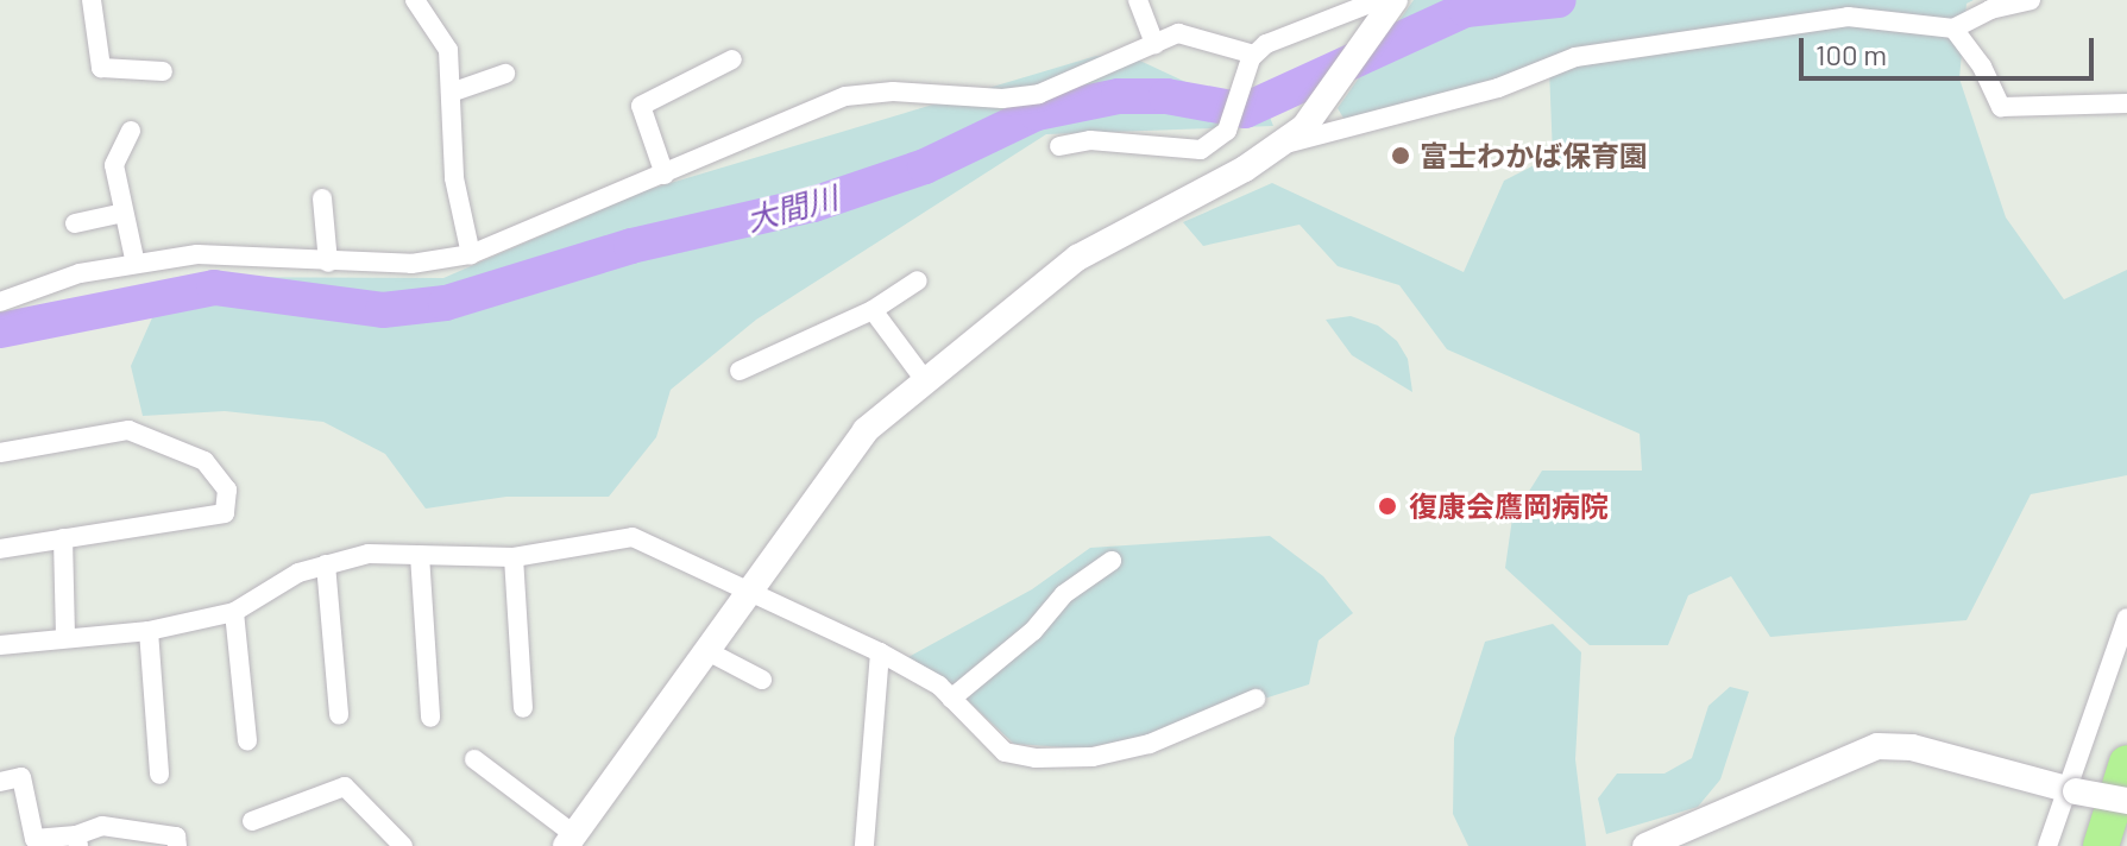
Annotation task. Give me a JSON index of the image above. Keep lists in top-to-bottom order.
{
  "water": ["大間川"],
  "places": ["富士わかば保育園", "復康会鷹岡病院"],
  "scale_bar": "100 m"
}
